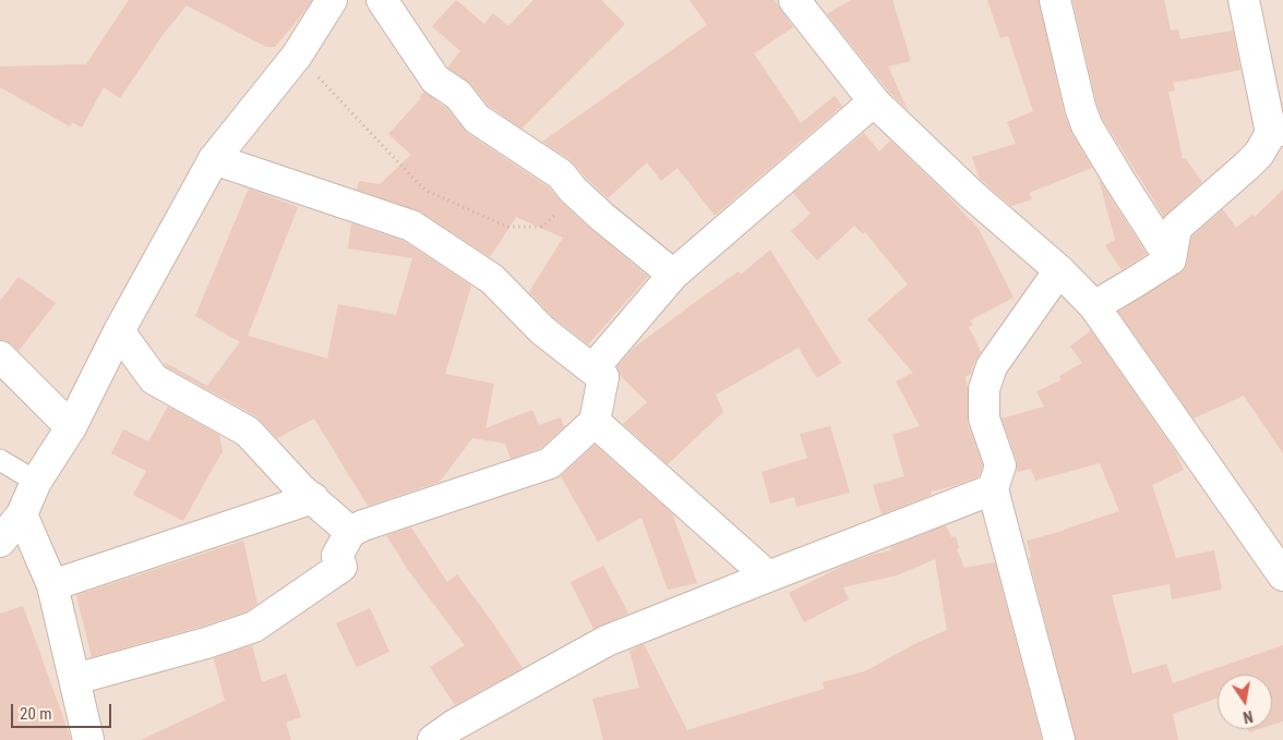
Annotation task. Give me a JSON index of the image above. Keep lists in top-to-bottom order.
{
  "scale_bar": "20 m",
  "north": "bottom"
}
